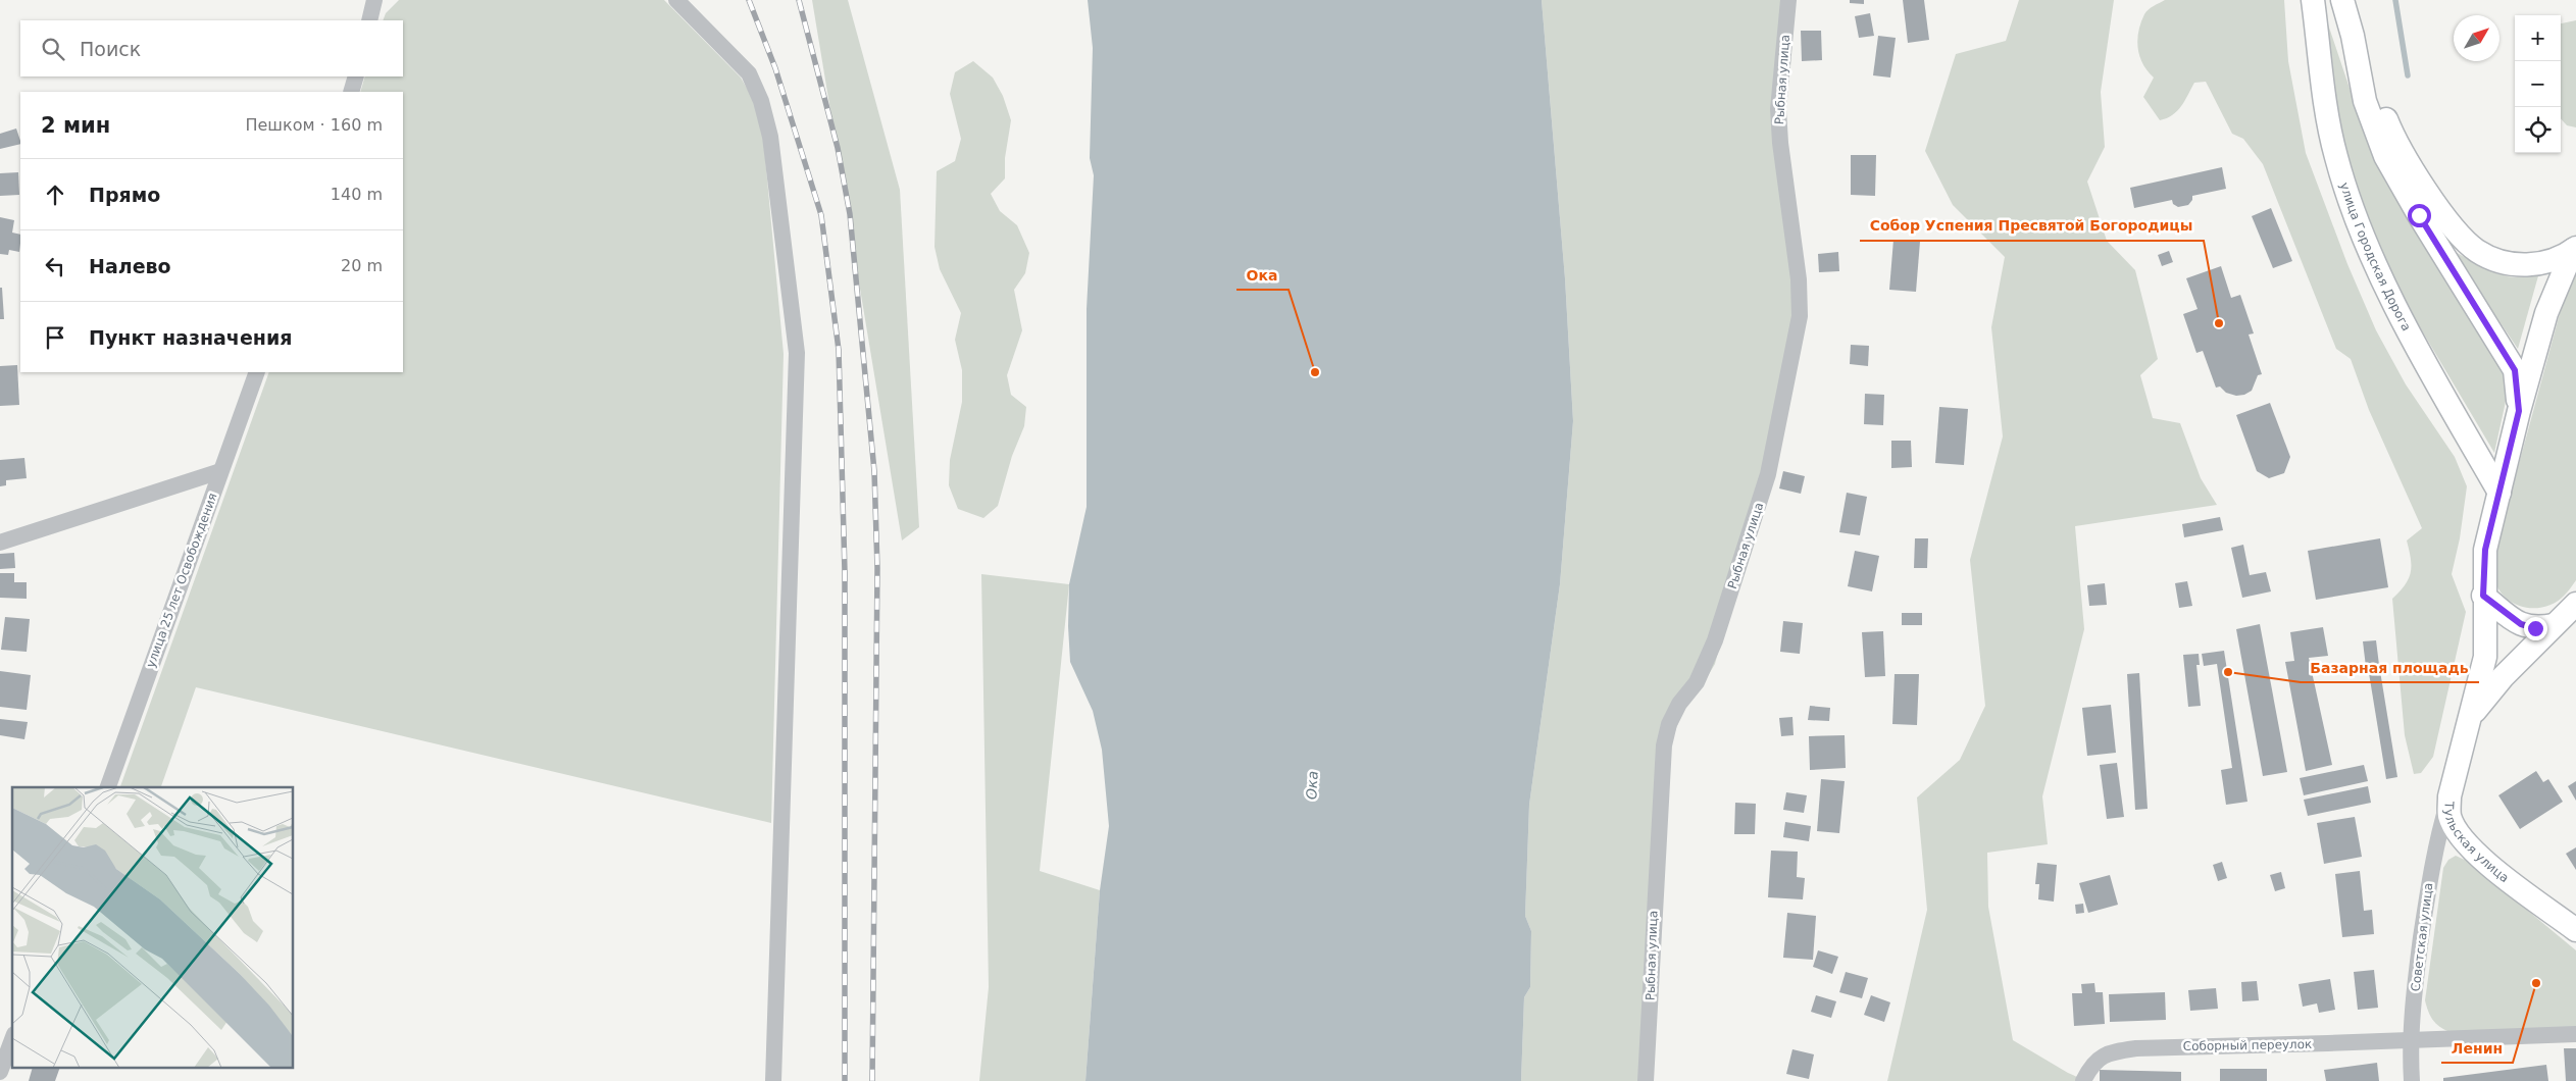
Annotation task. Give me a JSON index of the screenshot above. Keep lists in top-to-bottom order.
{
  "streets": {
    "main road": ["улица Городская Дорога", "Тульская улица"],
    "street": [
      "Рыбная улица",
      "улица 25 лет Освобождения",
      "Советская улица",
      "Соборный переулок"
    ]
  },
  "crossings": [
    ["Тульская улица", "Советская улица"],
    ["Советская улица", "Соборный переулок"]
  ],
  "water": ["Ока"],
  "places": [
    "Собор Успения Пресвятой Богородицы",
    "Ока",
    "Базарная площадь",
    "Ленин"
  ],
  "north": "top right",
  "page": {
    "map_buttons": ["+", "−"],
    "search": "Поиск",
    "heading": ["2 мин", "Пешком · 160 m"],
    "list": [
      ["Прямо", "140 m"],
      ["Налево", "20 m"],
      "Пункт назначения"
    ]
  }
}
